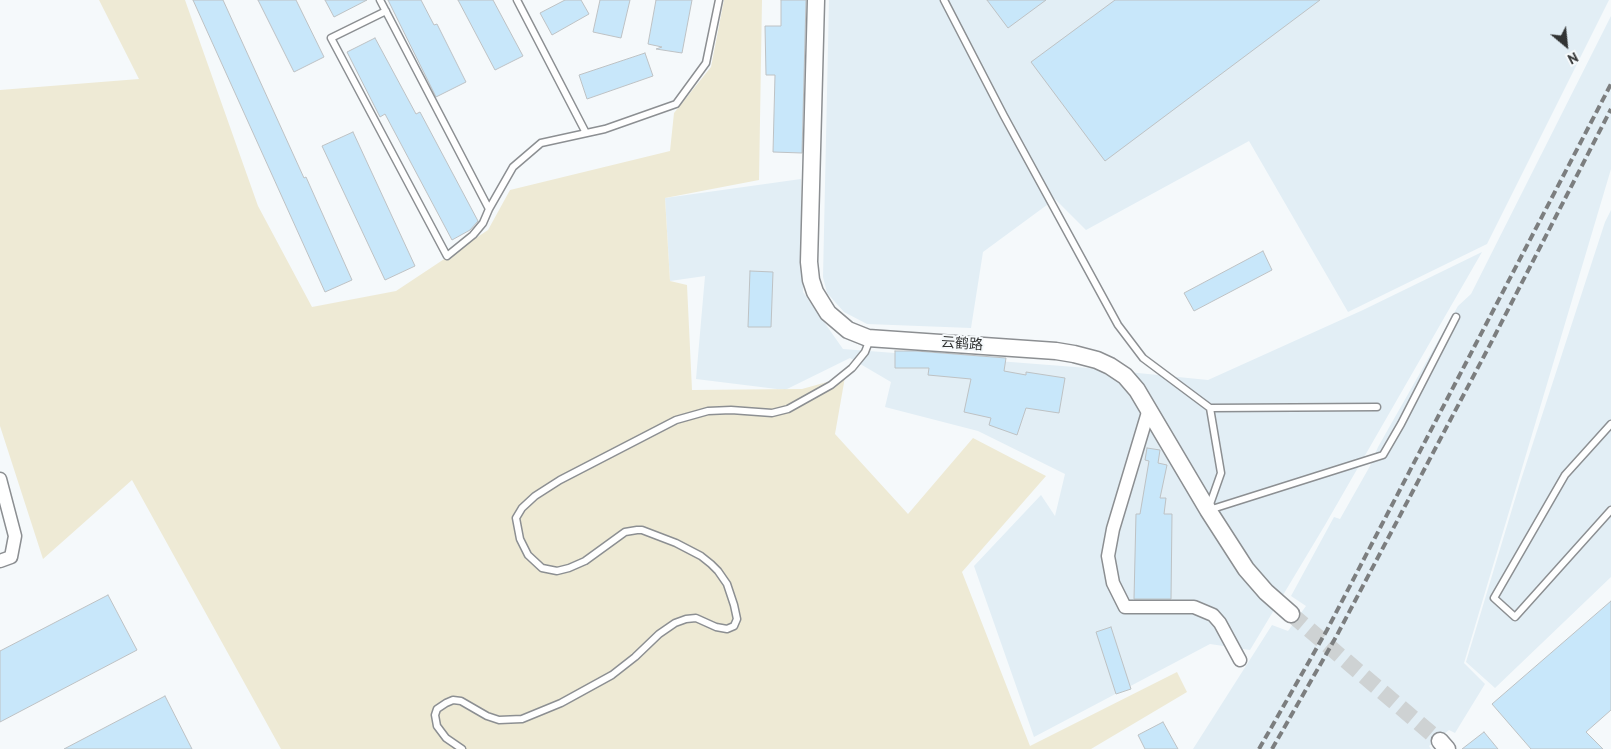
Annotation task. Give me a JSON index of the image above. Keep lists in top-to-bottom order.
{
  "streets": {
    "street": ["云鹤路"]
  },
  "north": "bottom right"
}
